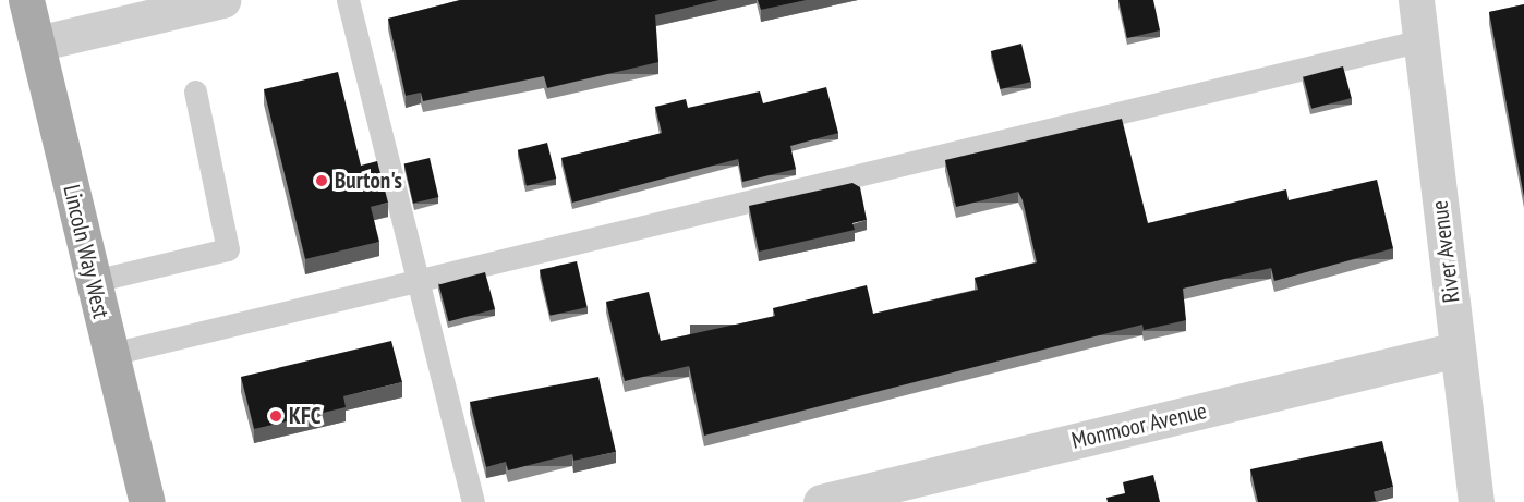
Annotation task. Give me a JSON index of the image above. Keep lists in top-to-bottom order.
{
  "streets": {
    "main road": ["Lincoln Way West"],
    "street": ["River Avenue", "Monmoor Avenue"]
  },
  "crossings": [
    ["River Avenue", "Monmoor Avenue"]
  ],
  "places": ["Burton's", "KFC"]
}
